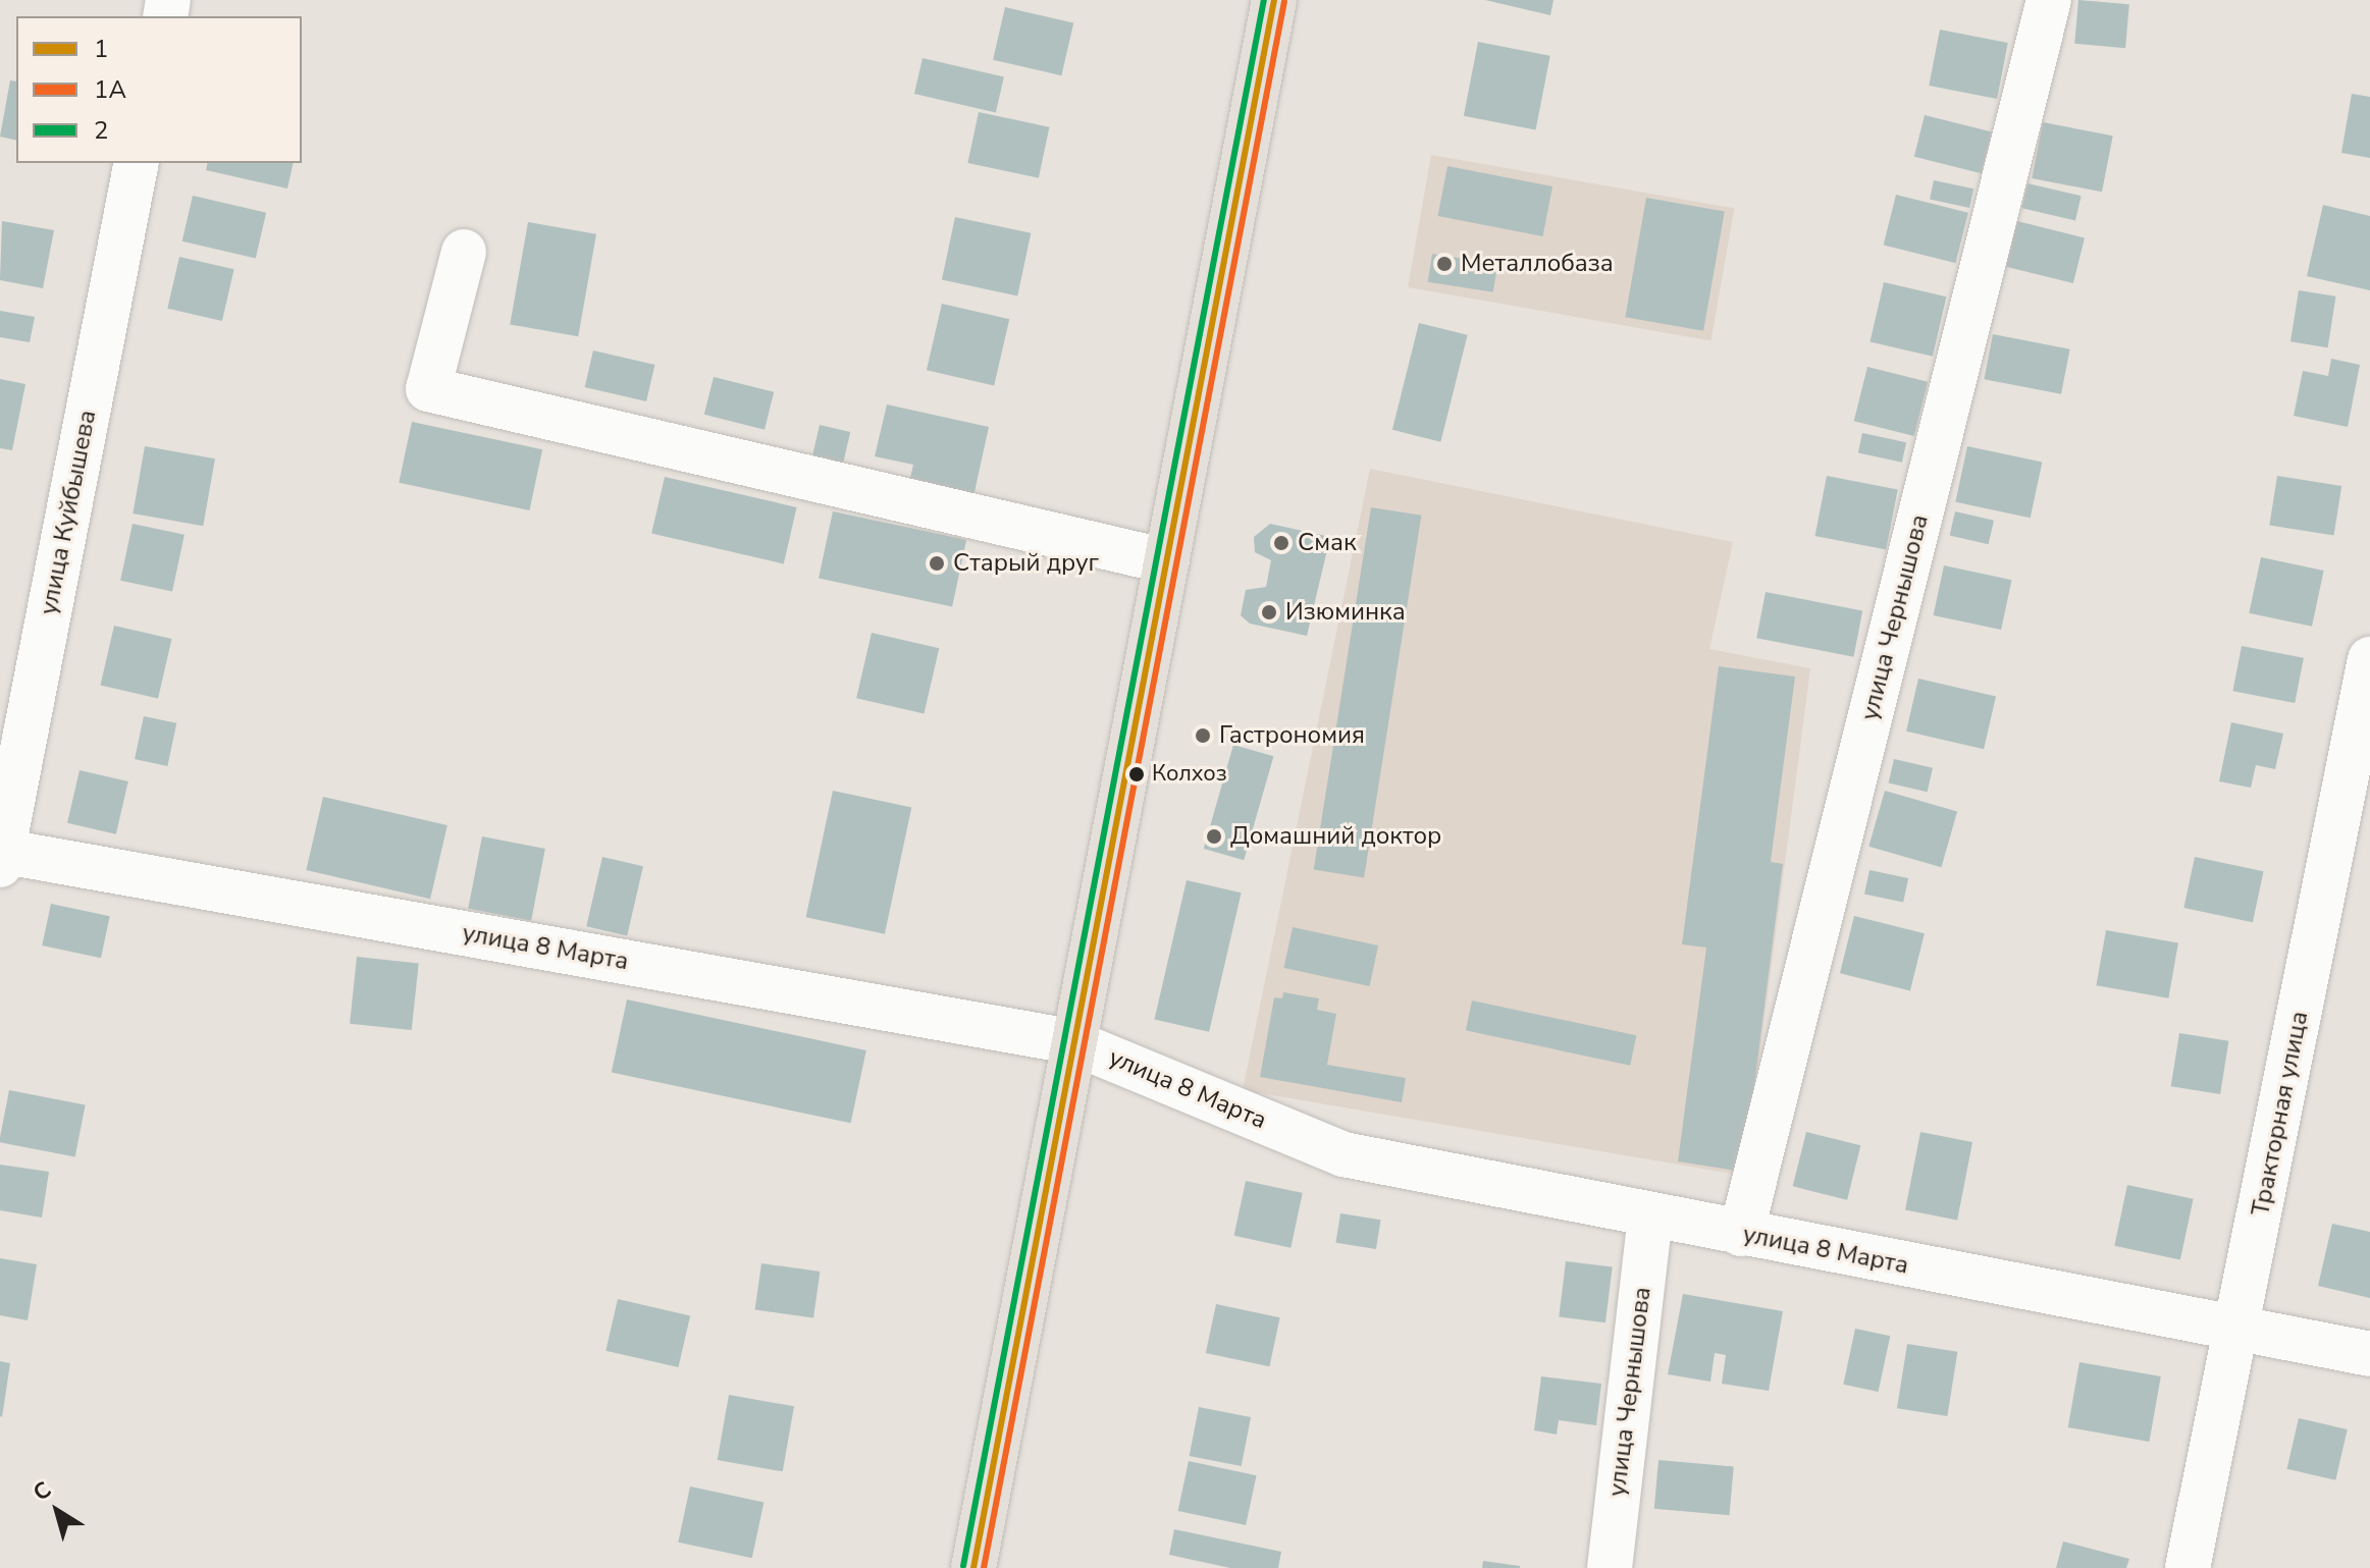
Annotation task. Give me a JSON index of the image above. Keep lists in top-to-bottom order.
{
  "streets": {
    "street": [
      "улица Куйбышева",
      "улица Чернышова",
      "улица 8 Марта",
      "Тракторная улица"
    ]
  },
  "crossings": [
    ["улица Куйбышева", "улица 8 Марта"],
    ["улица Чернышова", "улица 8 Марта"],
    ["улица 8 Марта", "Тракторная улица"]
  ],
  "places": [
    "Металлобаза",
    "Смак",
    "Старый друг",
    "Изюминка",
    "Гастрономия",
    "Колхоз",
    "Домашний доктор"
  ],
  "lines": ["transit line 1", "transit line 2", "transit line 1А"],
  "legend": ["1", "1А", "2"],
  "north": "top left"
}
